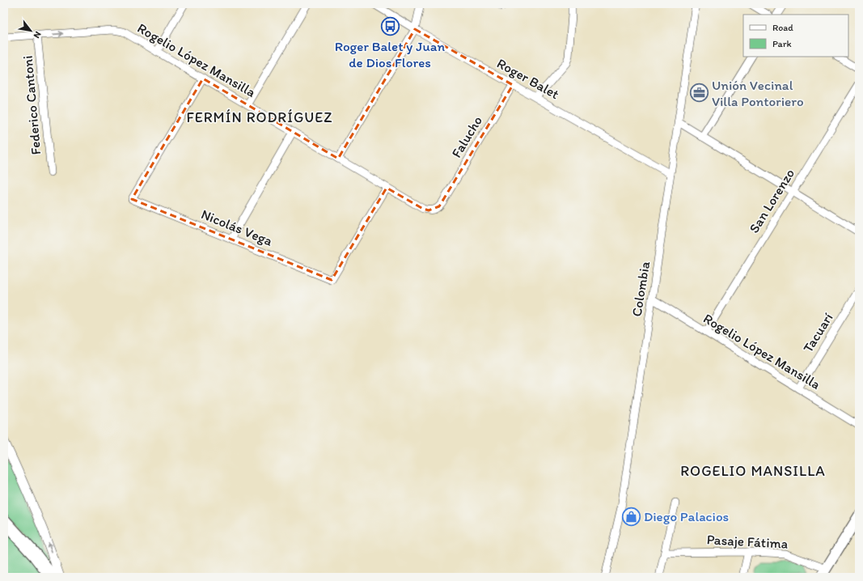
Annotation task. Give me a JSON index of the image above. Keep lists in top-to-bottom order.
{
  "streets": {
    "street": [
      "Rogelio López Mansilla",
      "Roger Balet",
      "Federico Cantoni",
      "Falucho",
      "San Lorenzo",
      "Nicolás Vega",
      "Colombia",
      "Tacuarí",
      "Pasaje Fátima"
    ]
  },
  "crossings": [
    ["Rogelio López Mansilla", "Federico Cantoni"],
    ["Rogelio López Mansilla", "Falucho"],
    ["Rogelio López Mansilla", "San Lorenzo"],
    ["Rogelio López Mansilla", "Nicolás Vega"],
    ["Rogelio López Mansilla", "Colombia"],
    ["Rogelio López Mansilla", "Tacuarí"],
    ["Roger Balet", "Falucho"],
    ["Roger Balet", "Colombia"]
  ],
  "districts": ["FERMÍN RODRÍGUEZ", "ROGELIO MANSILLA"],
  "places": {
    "bus stop": ["Roger Balet y Juan de Dios Flores"],
    "office": ["Unión Vecinal Villa Pontoriero"],
    "shop": ["Diego Palacios"]
  },
  "legend": ["Road", "Park"],
  "north": "bottom right"
}
